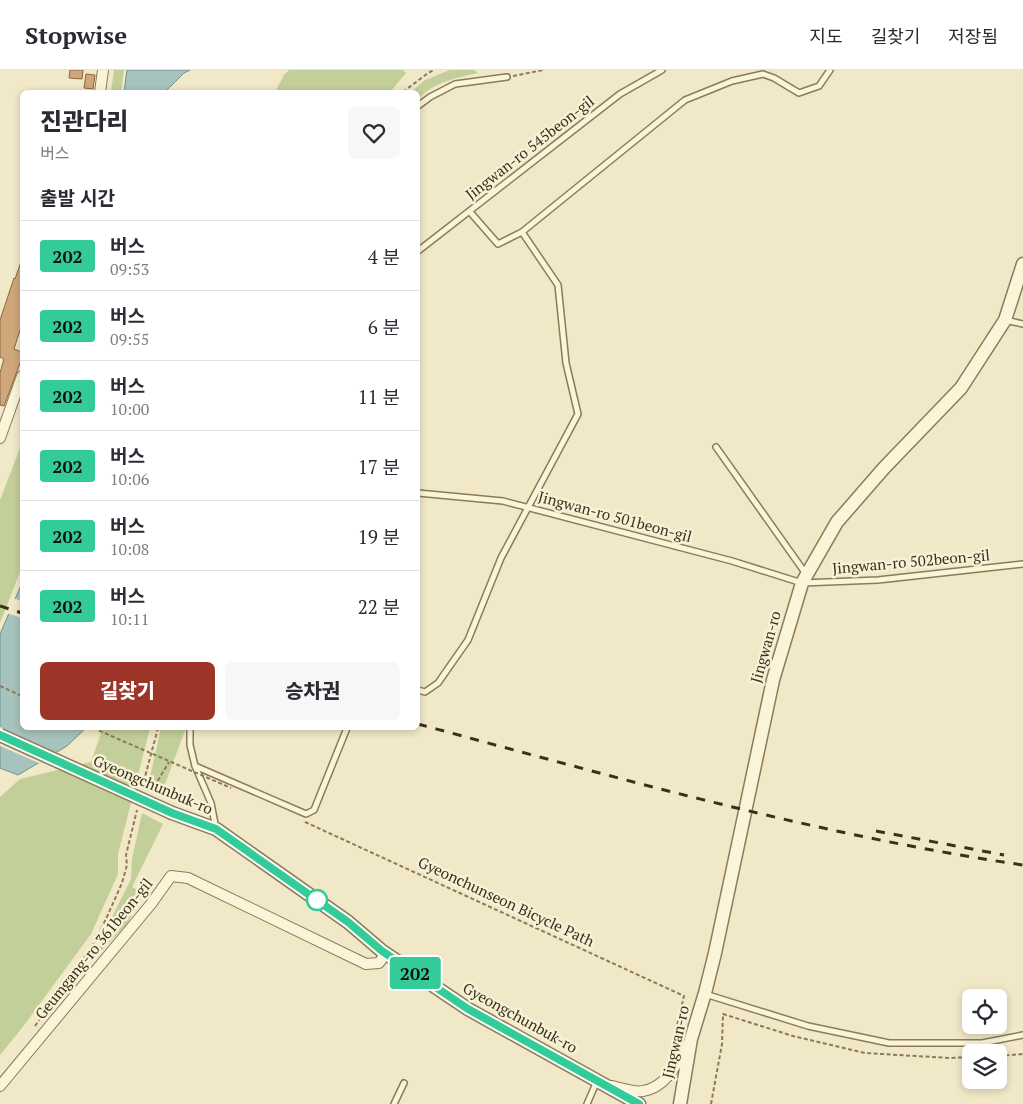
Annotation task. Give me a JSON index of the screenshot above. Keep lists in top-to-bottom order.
{
  "streets": {
    "street": ["Jingwan-ro", "Gyeongchunbuk-ro", "Geumgang-ro 361beon-gil"],
    "lane": ["Jingwan-ro 545beon-gil", "Jingwan-ro 501beon-gil", "Jingwan-ro 502beon-gil"],
    "path": ["Gyeonchunseon Bicycle Path"]
  },
  "crossings": [
    ["Jingwan-ro 501beon-gil", "Jingwan-ro 502beon-gil"],
    ["Jingwan-ro 501beon-gil", "Jingwan-ro"],
    ["Jingwan-ro 502beon-gil", "Jingwan-ro"],
    ["Gyeongchunbuk-ro", "Geumgang-ro 361beon-gil"]
  ],
  "lines": ["bus line 202"],
  "page": {
    "header": "Stopwise",
    "nav": ["지도", "길찾기", "저장됨"],
    "on_map": "202",
    "heading": [
      ["진관다리", "버스"],
      "출발 시간"
    ],
    "list": [
      {
        "mark": "202",
        "name": "버스",
        "note": "09:53",
        "value": "4 분"
      },
      {
        "mark": "202",
        "name": "버스",
        "note": "09:55",
        "value": "6 분"
      },
      {
        "mark": "202",
        "name": "버스",
        "note": "10:00",
        "value": "11 분"
      },
      {
        "mark": "202",
        "name": "버스",
        "note": "10:06",
        "value": "17 분"
      },
      {
        "mark": "202",
        "name": "버스",
        "note": "10:08",
        "value": "19 분"
      },
      {
        "mark": "202",
        "name": "버스",
        "note": "10:11",
        "value": "22 분"
      }
    ],
    "buttons": ["길찾기", "승차권"]
  }
}
